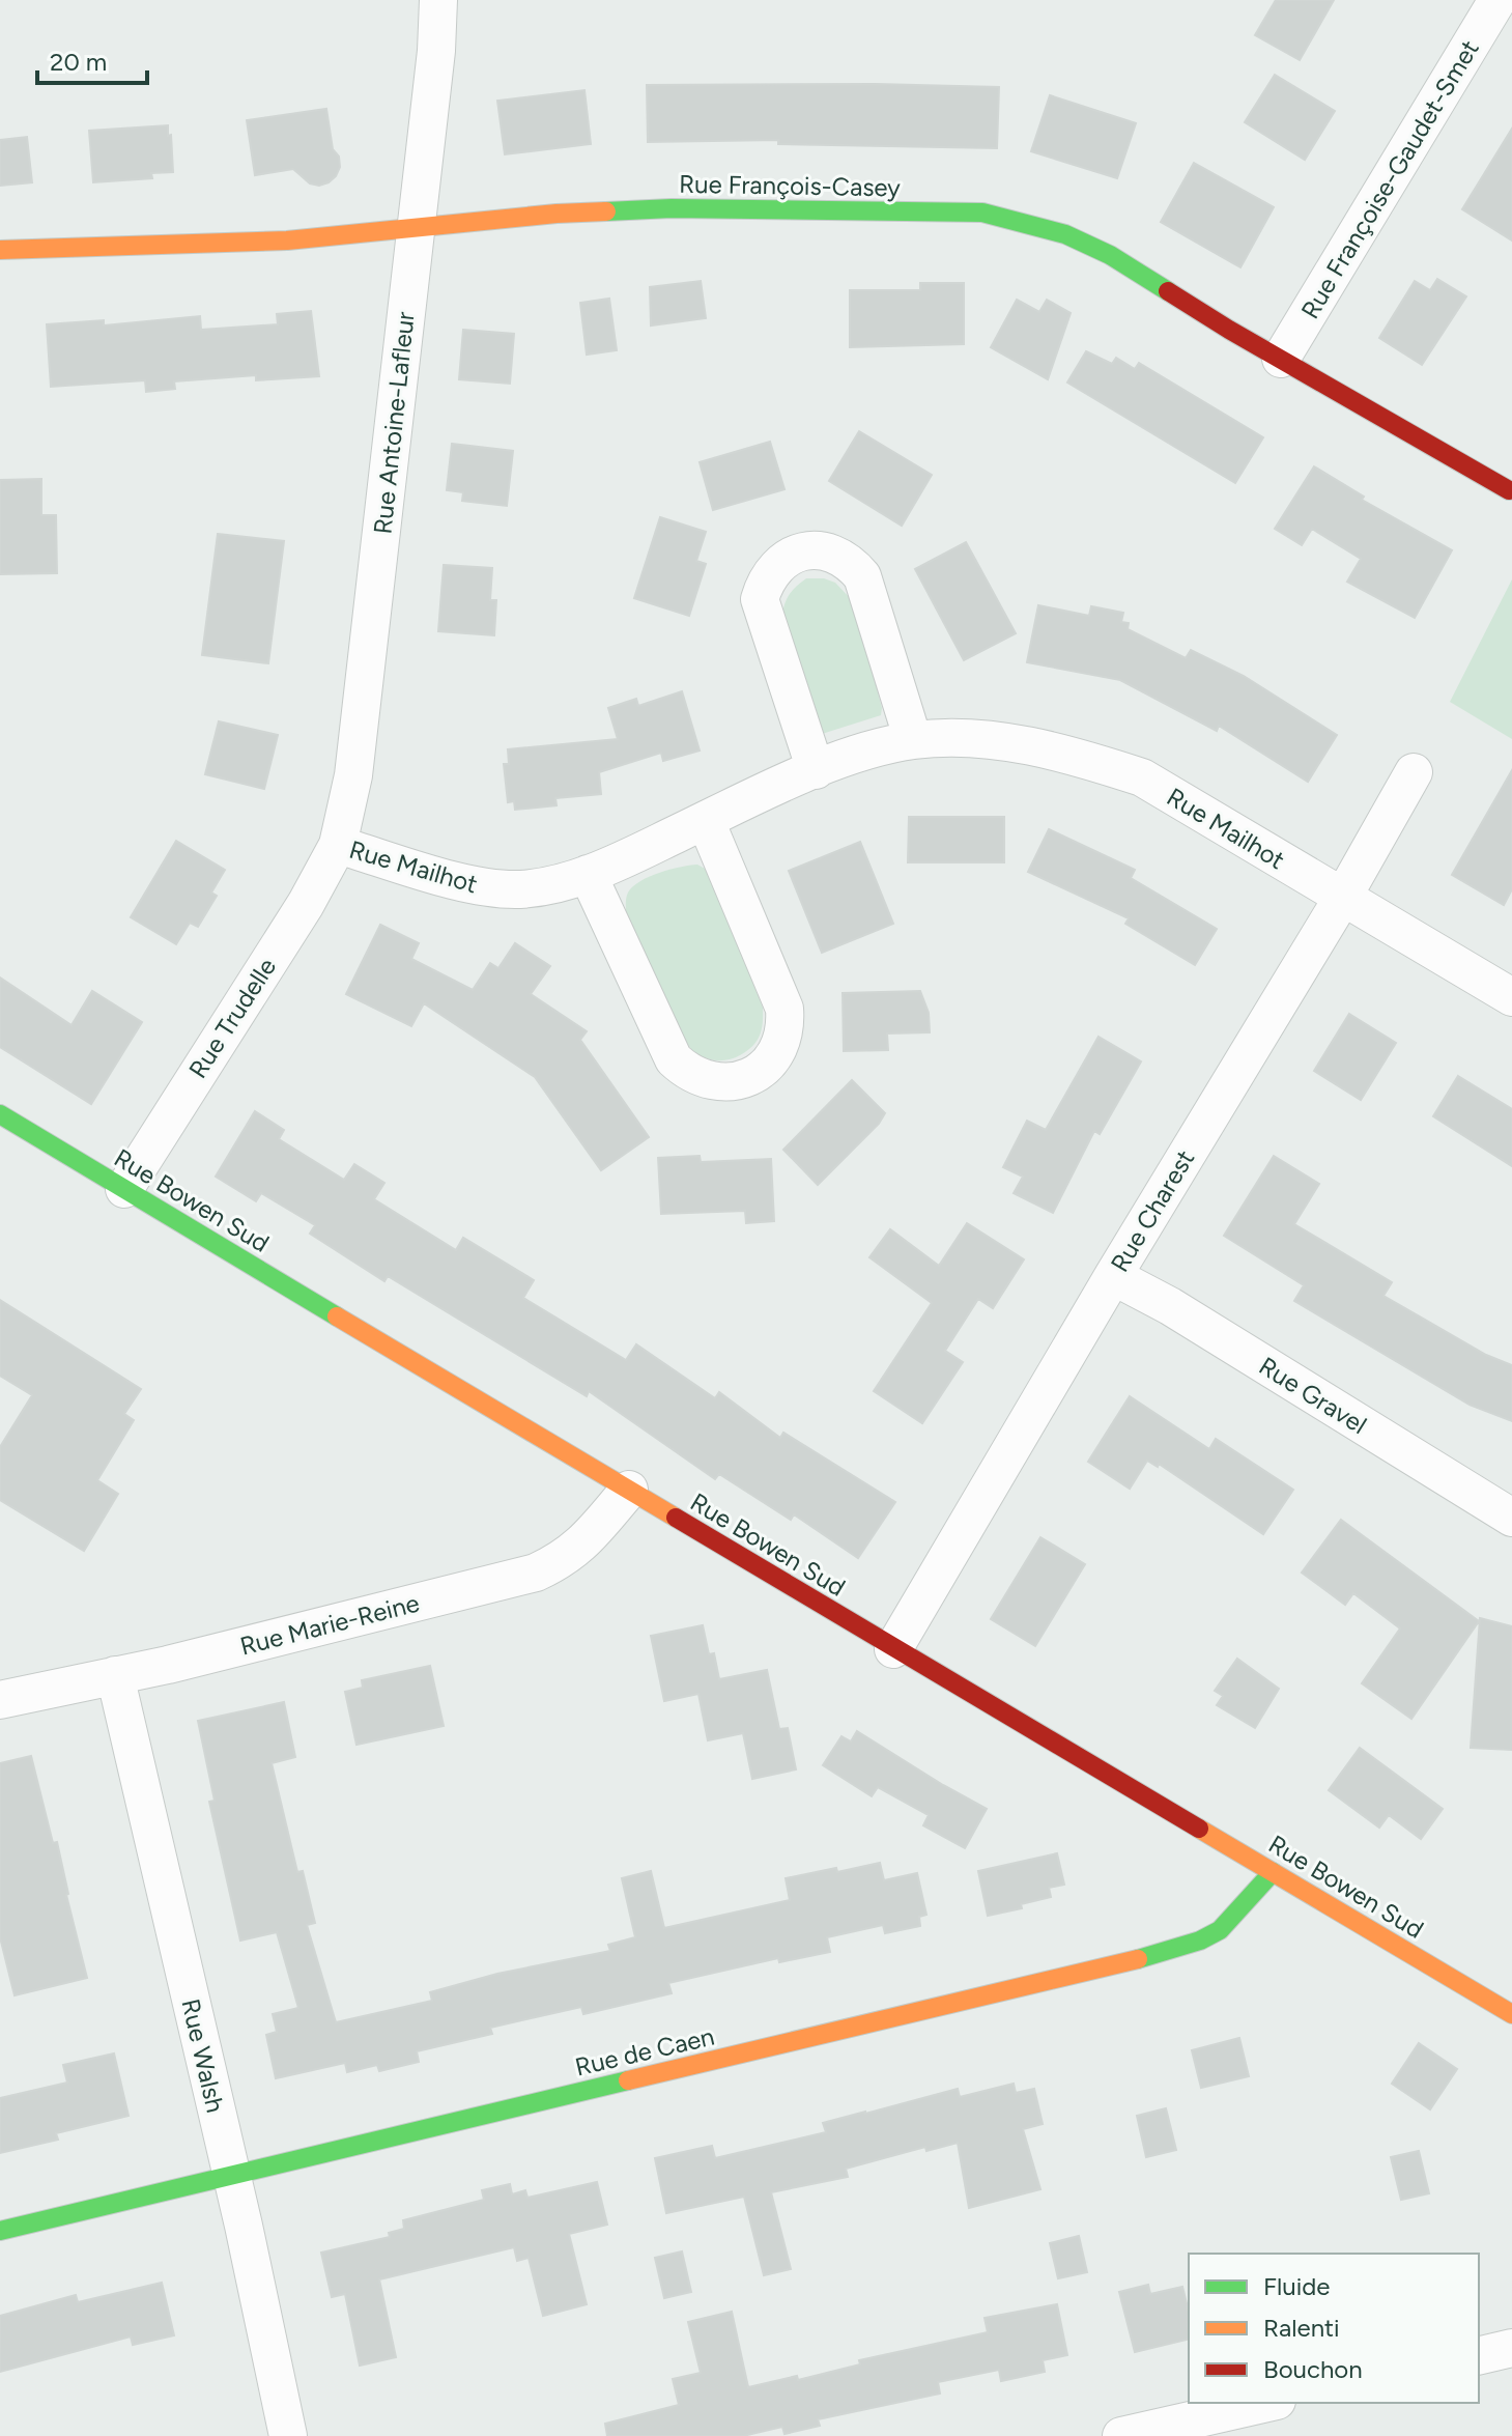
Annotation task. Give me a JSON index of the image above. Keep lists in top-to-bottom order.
{
  "streets": {
    "street": [
      "Rue Françoise-Gaudet-Smet",
      "Rue François-Casey",
      "Rue Antoine-Lafleur",
      "Rue Mailhot",
      "Rue Trudelle",
      "Rue Bowen Sud",
      "Rue Charest",
      "Rue Gravel",
      "Rue Marie-Reine",
      "Rue de Caen",
      "Rue Walsh"
    ]
  },
  "crossings": [
    ["Rue Françoise-Gaudet-Smet", "Rue François-Casey"],
    ["Rue François-Casey", "Rue Antoine-Lafleur"],
    ["Rue Antoine-Lafleur", "Rue Mailhot"],
    ["Rue Antoine-Lafleur", "Rue Trudelle"],
    ["Rue Mailhot", "Rue Trudelle"],
    ["Rue Mailhot", "Rue Charest"],
    ["Rue Trudelle", "Rue Bowen Sud"],
    ["Rue Bowen Sud", "Rue Charest"],
    ["Rue Bowen Sud", "Rue Marie-Reine"],
    ["Rue Bowen Sud", "Rue de Caen"],
    ["Rue Charest", "Rue Gravel"],
    ["Rue Marie-Reine", "Rue Walsh"],
    ["Rue de Caen", "Rue Walsh"]
  ],
  "legend": ["Fluide", "Ralenti", "Bouchon"],
  "scale_bar": "20 m"
}
